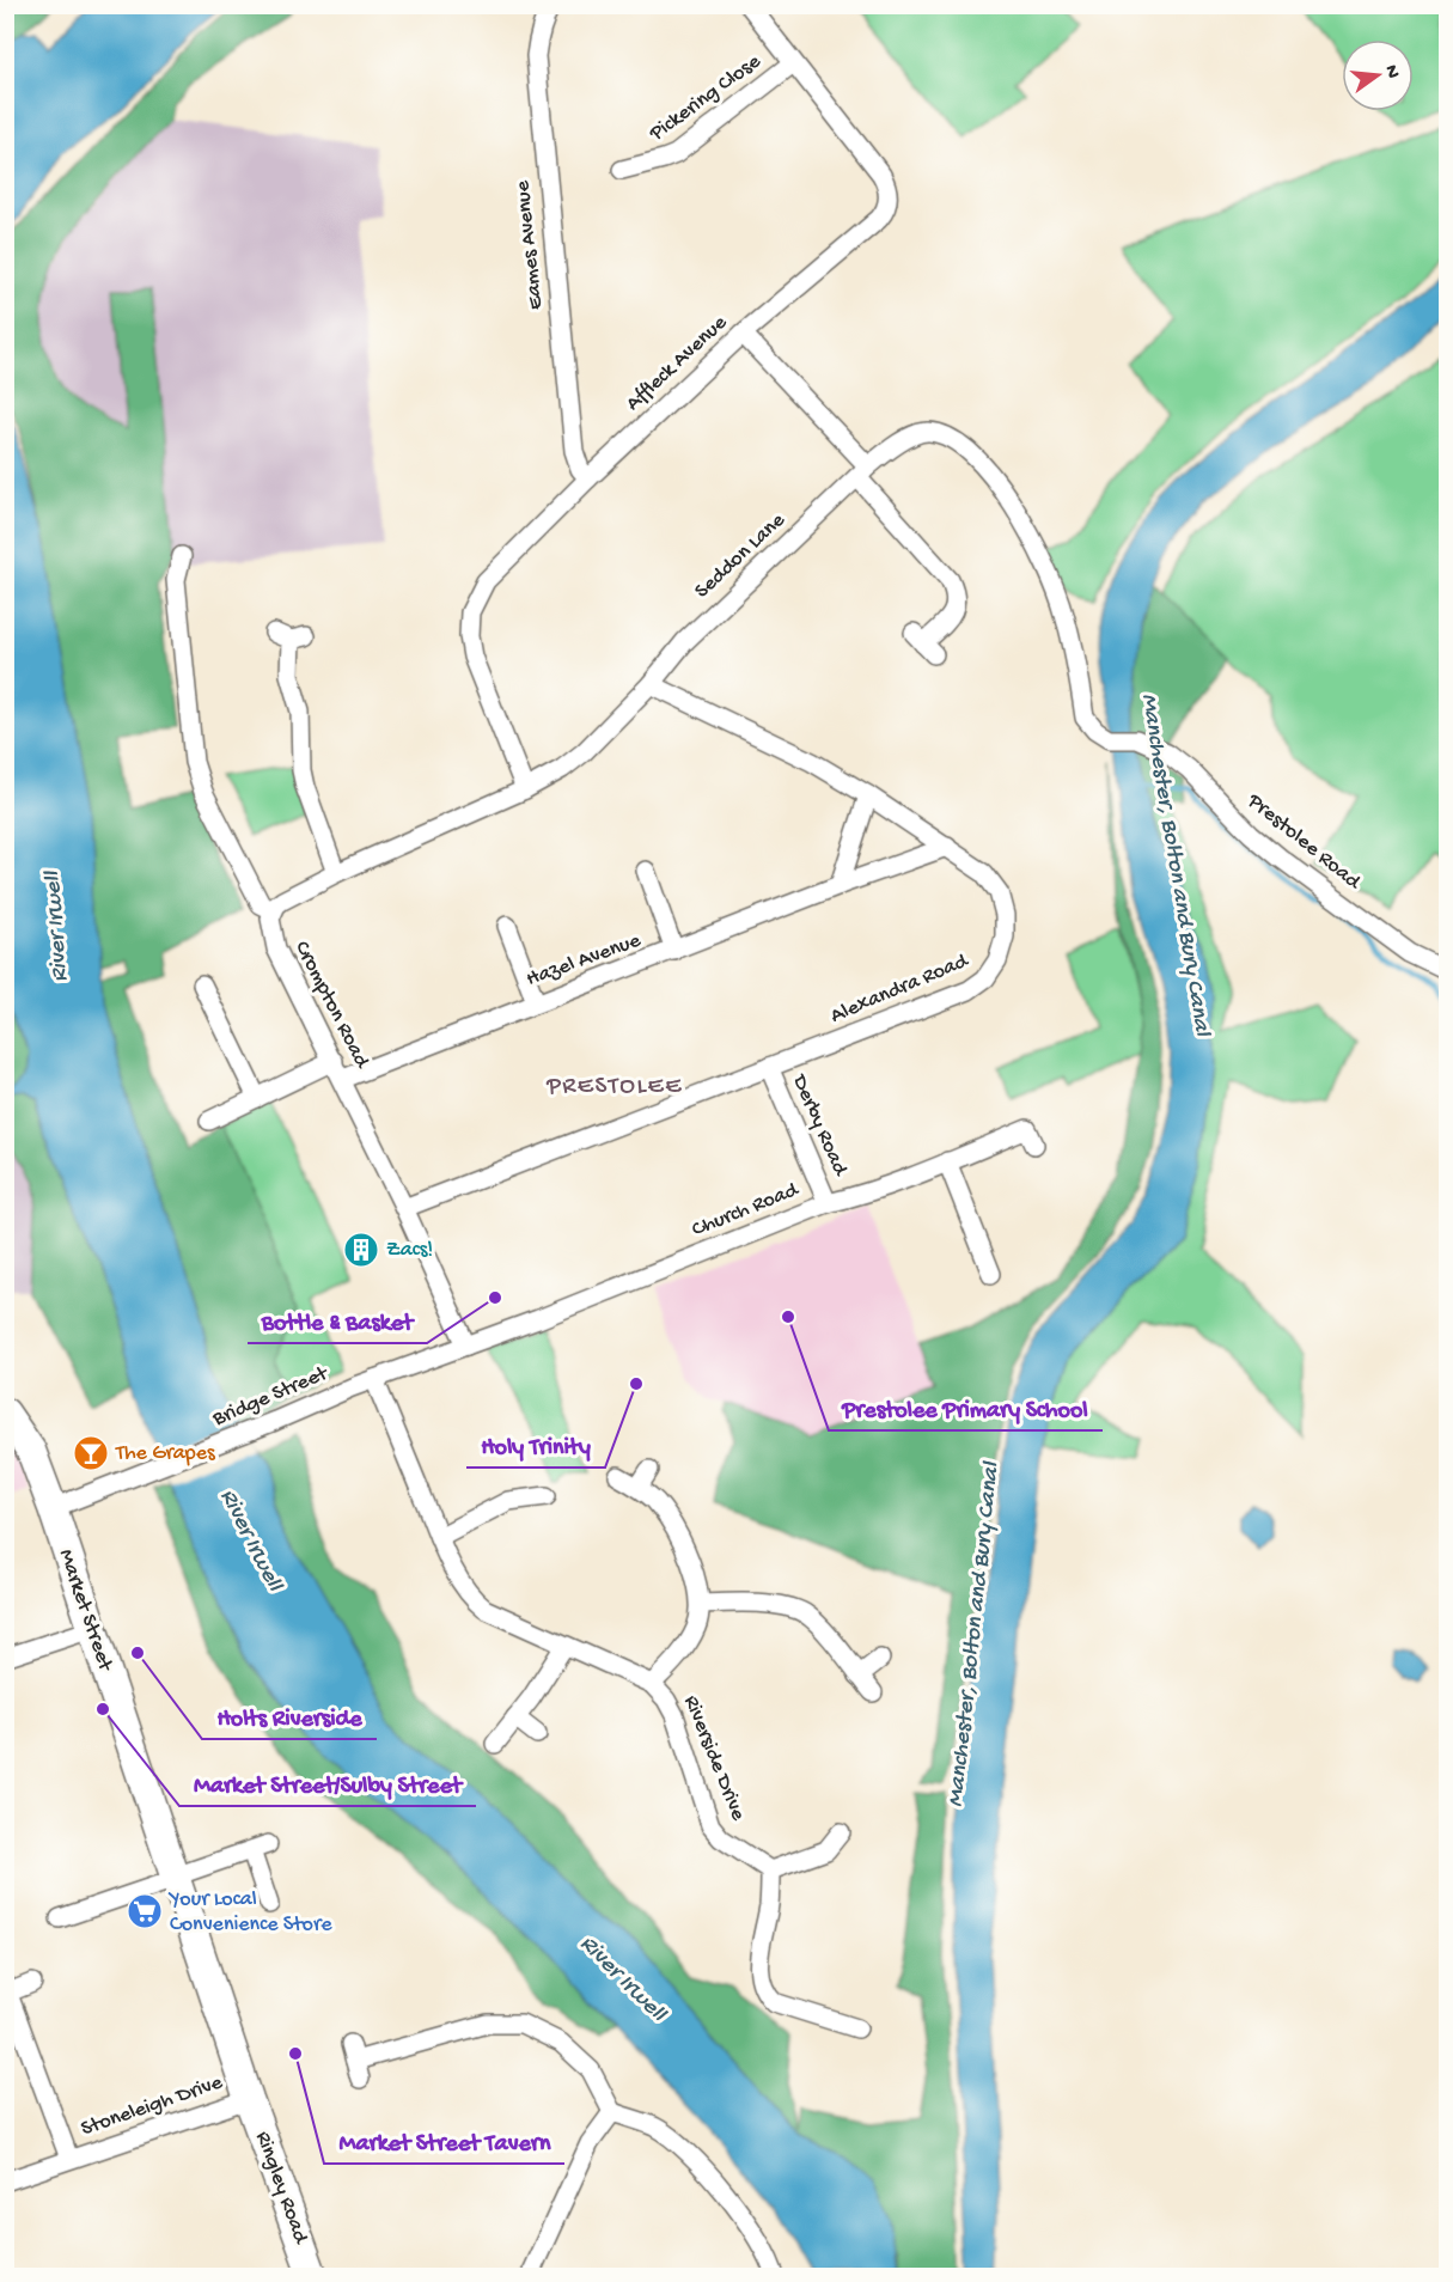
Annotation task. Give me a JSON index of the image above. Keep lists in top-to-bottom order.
{
  "streets": {
    "main road": ["Market Street", "Ringley Road"],
    "street": [
      "Pickering Close",
      "Eames Avenue",
      "Affleck Avenue",
      "Seddon Lane",
      "Prestolee Road",
      "Hazel Avenue",
      "Alexandra Road",
      "Crompton Road",
      "Derby Road",
      "Church Road",
      "Bridge Street",
      "Riverside Drive",
      "Stoneleigh Drive"
    ]
  },
  "crossings": [
    ["Pickering Close", "Affleck Avenue"],
    ["Eames Avenue", "Affleck Avenue"],
    ["Affleck Avenue", "Seddon Lane"],
    ["Seddon Lane", "Prestolee Road"],
    ["Seddon Lane", "Alexandra Road"],
    ["Seddon Lane", "Crompton Road"],
    ["Hazel Avenue", "Alexandra Road"],
    ["Hazel Avenue", "Crompton Road"],
    ["Alexandra Road", "Crompton Road"],
    ["Alexandra Road", "Derby Road"],
    ["Crompton Road", "Church Road"],
    ["Crompton Road", "Bridge Street"],
    ["Derby Road", "Church Road"],
    ["Church Road", "Bridge Street"],
    ["Bridge Street", "Market Street"],
    ["Bridge Street", "Riverside Drive"],
    ["Market Street", "Stoneleigh Drive"],
    ["Market Street", "Ringley Road"],
    ["Stoneleigh Drive", "Ringley Road"]
  ],
  "districts": ["PRESTOLEE"],
  "water": ["Manchester, Bolton and Bury Canal", "River Irwell"],
  "places": {
    "building": ["Zacs!"],
    "other": [
      "Bottle & Basket",
      "Prestolee Primary School",
      "Holy Trinity",
      "Holts Riverside",
      "Market Street/Sulby Street",
      "Market Street Tavern"
    ],
    "bar": ["The Grapes"],
    "supermarket": ["Your Local Convenience Store"]
  },
  "north": "right"
}
